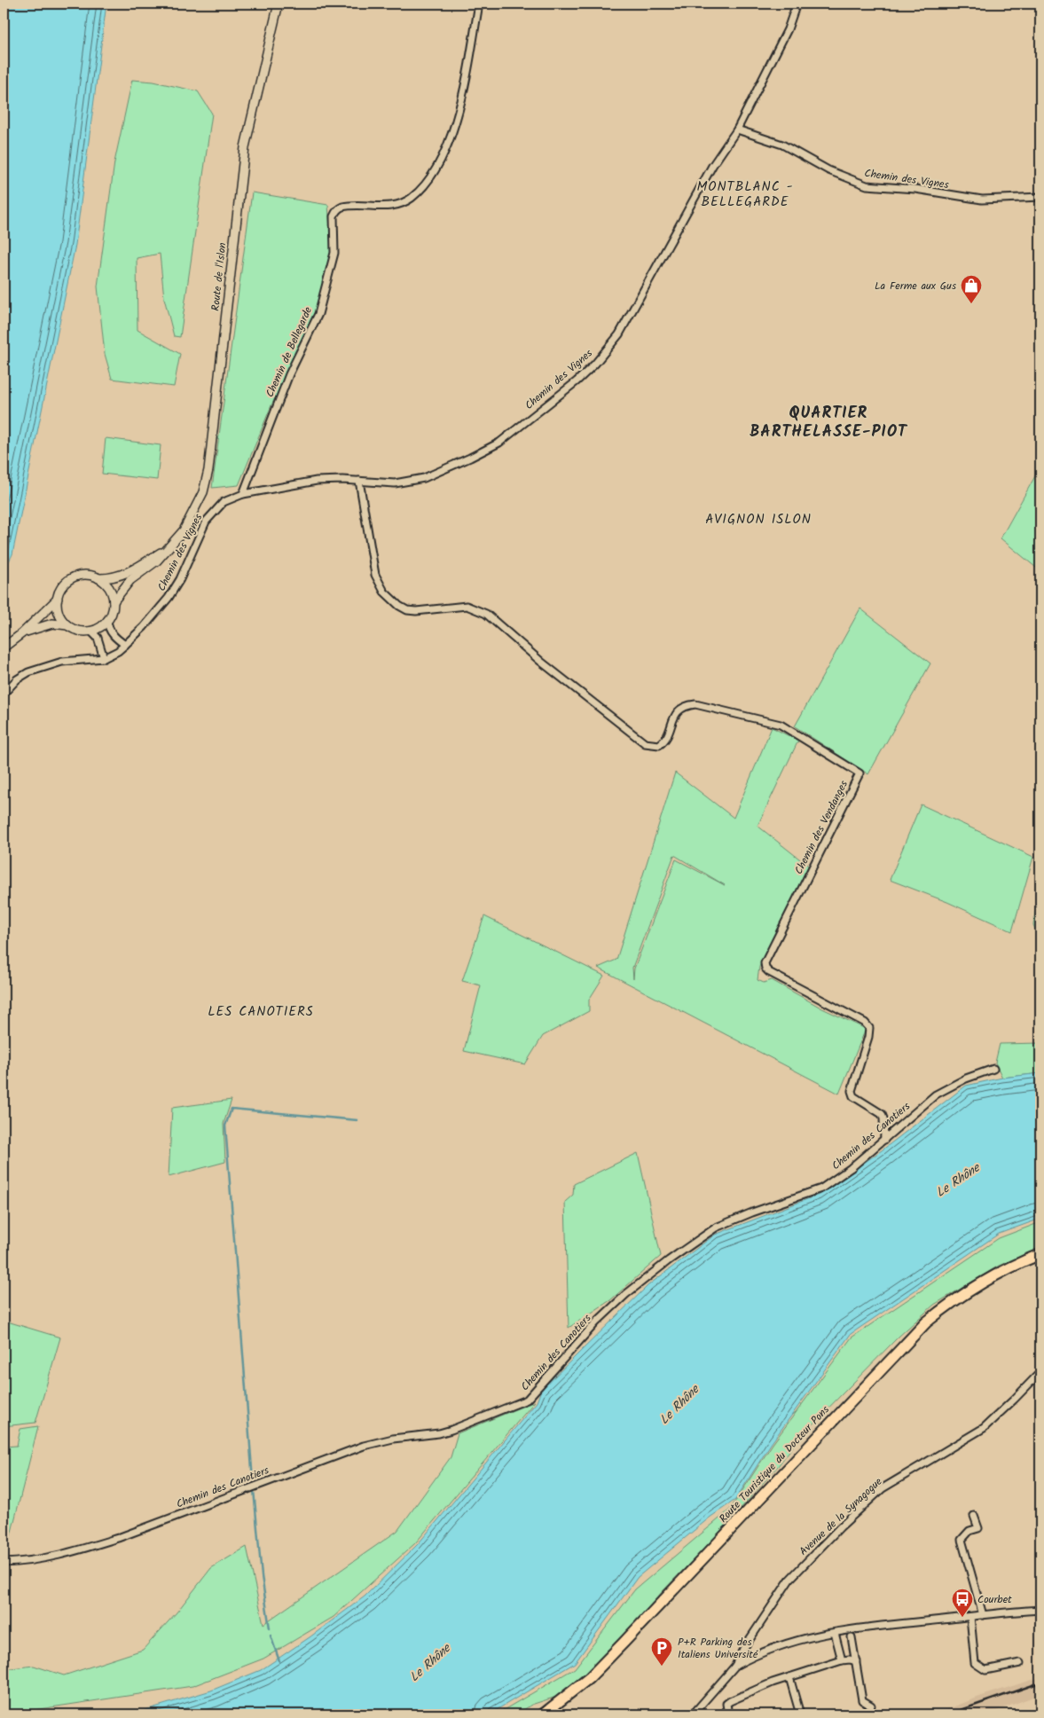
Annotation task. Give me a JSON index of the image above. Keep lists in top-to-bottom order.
{
  "streets": {
    "highway": ["Route Touristique du Docteur Pons"],
    "street": [
      "Chemin des Vignes",
      "Route de l'Islon",
      "Chemin de Bellegarde",
      "Chemin des Vendanges",
      "Chemin des Canotiers",
      "Avenue de la Synagogue"
    ]
  },
  "crossings": [
    ["Chemin des Vignes", "Chemin de Bellegarde"],
    ["Chemin des Vignes", "Chemin des Vendanges"],
    ["Chemin des Vendanges", "Chemin des Canotiers"]
  ],
  "districts": [
    "MONTBLANC - BELLEGARDE",
    "QUARTIER BARTHELASSE-PIOT",
    "AVIGNON ISLON",
    "LES CANOTIERS"
  ],
  "water": ["Le Rhône"],
  "places": {
    "shop": ["La Ferme aux Gus"],
    "bus stop": ["Courbet"],
    "parking": ["P+R Parking des Italiens Université"]
  }
}
